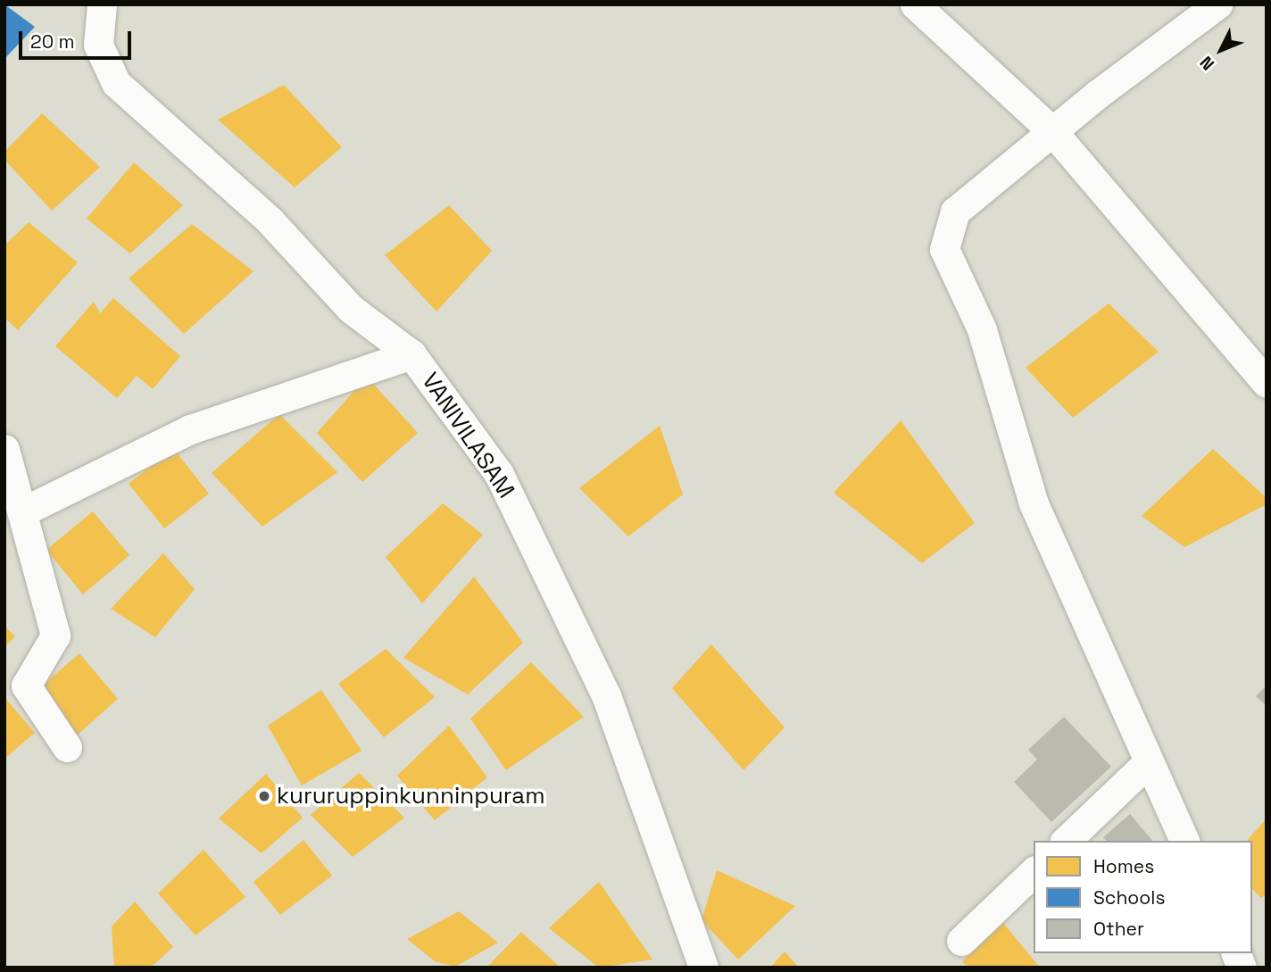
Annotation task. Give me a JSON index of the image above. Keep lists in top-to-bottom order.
{
  "streets": {
    "street": ["VANIVILASAM"]
  },
  "places": ["kururuppinkunninpuram"],
  "legend": ["Homes", "Schools", "Other"],
  "scale_bar": "20 m",
  "north": "bottom left"
}
